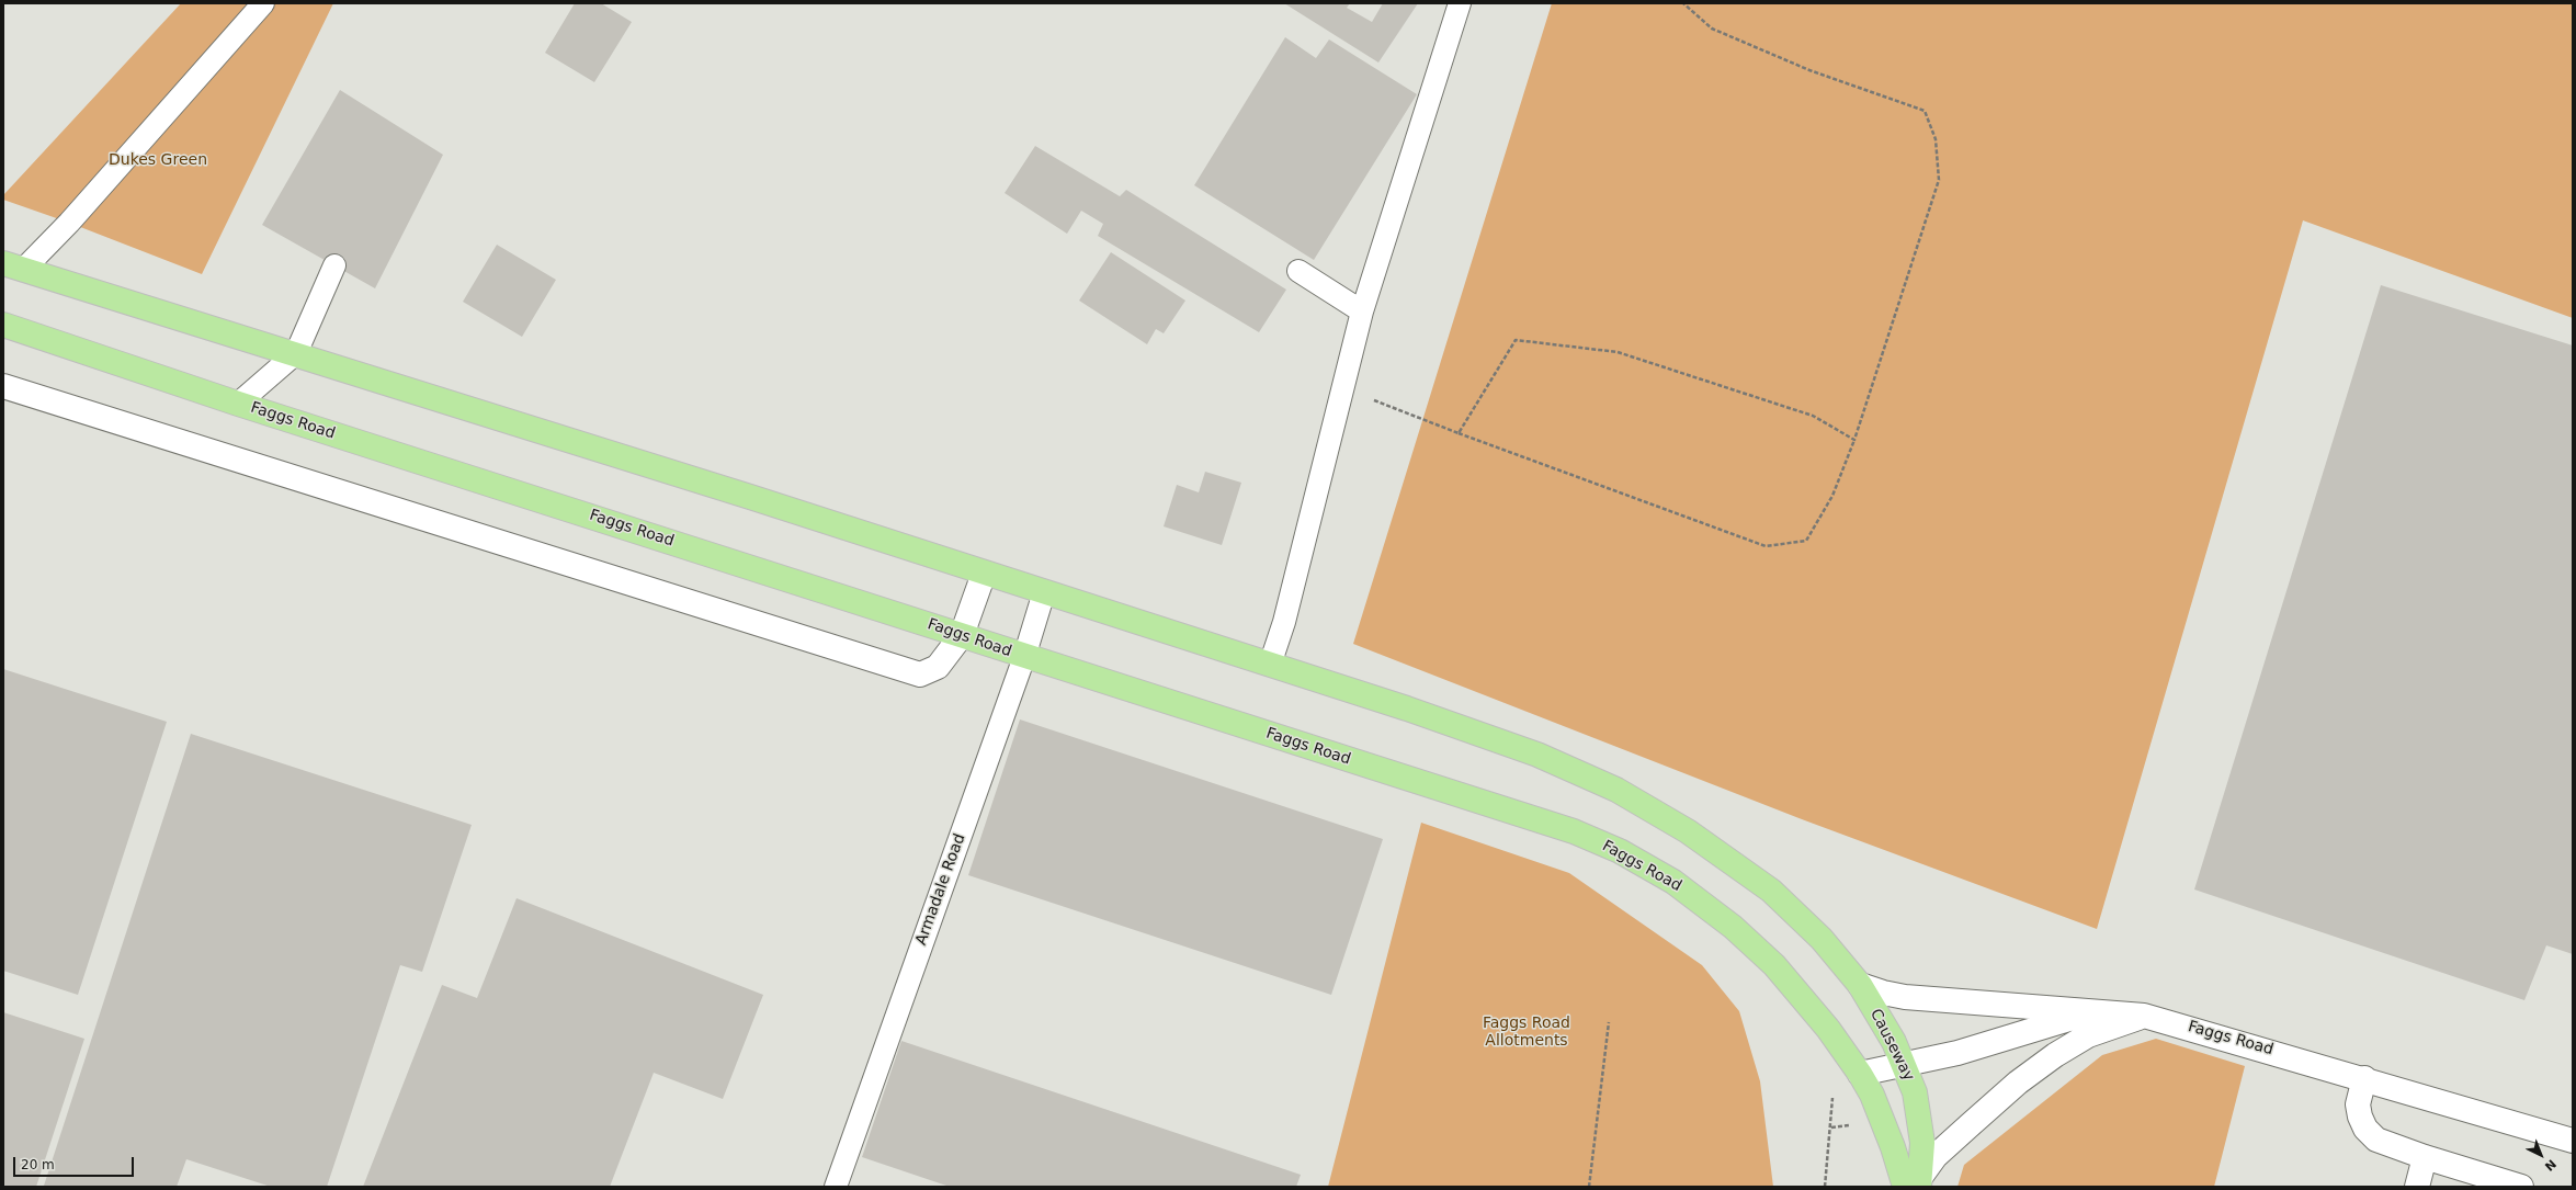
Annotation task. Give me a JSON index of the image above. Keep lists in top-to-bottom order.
{
  "streets": {
    "main road": ["Faggs Road", "Causeway"],
    "lane": ["Armadale Road"]
  },
  "crossings": [
    ["Faggs Road", "Armadale Road"],
    ["Faggs Road", "Causeway"]
  ],
  "parks": ["Dukes Green", "Faggs Road Allotments"],
  "scale_bar": "20 m",
  "north": "bottom right"
}
